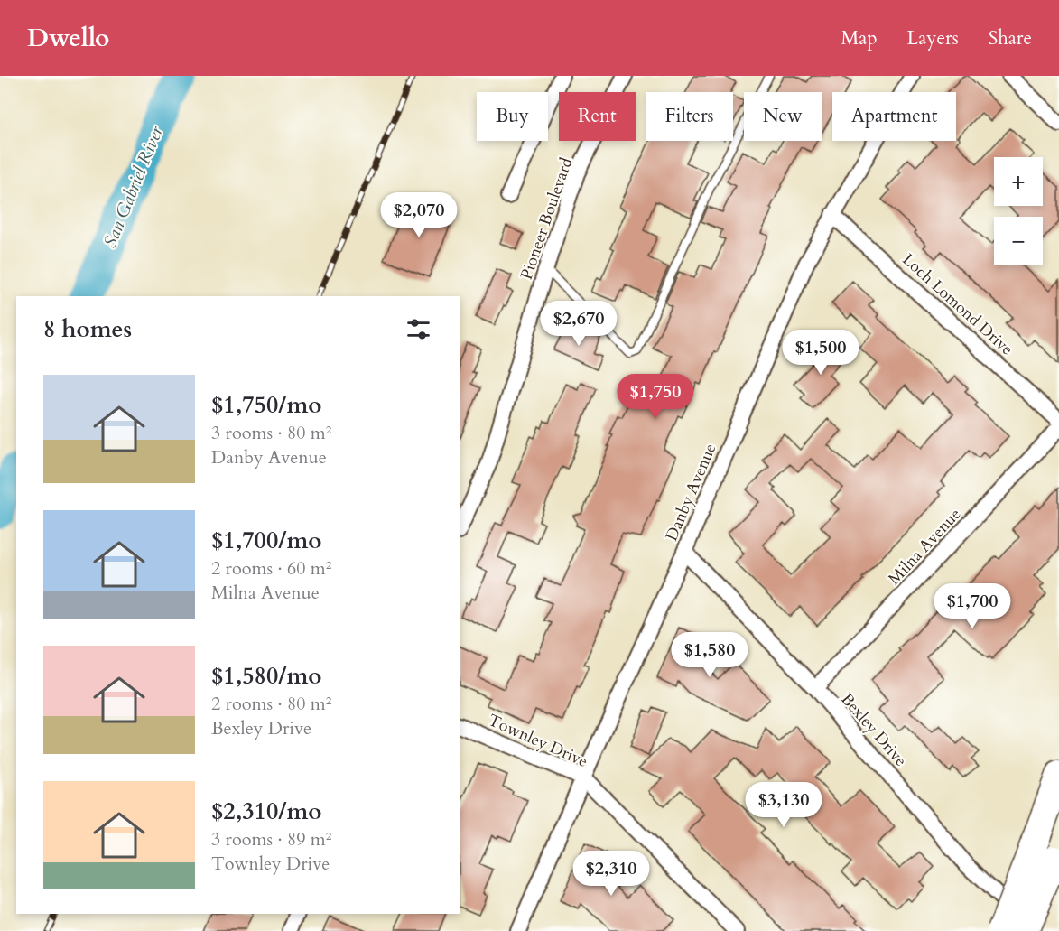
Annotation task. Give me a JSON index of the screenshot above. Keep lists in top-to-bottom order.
{
  "streets": {
    "street": [
      "Pioneer Boulevard",
      "Loch Lomond Drive",
      "Danby Avenue",
      "Milna Avenue",
      "Bexley Drive",
      "Townley Drive"
    ]
  },
  "crossings": [
    ["Loch Lomond Drive", "Danby Avenue"],
    ["Danby Avenue", "Bexley Drive"],
    ["Danby Avenue", "Townley Drive"],
    ["Milna Avenue", "Bexley Drive"]
  ],
  "water": ["San Gabriel River"],
  "page": {
    "header": "Dwello",
    "nav": ["Map", "Layers", "Share"],
    "chip": [
      "Buy",
      "Rent",
      "Filters",
      "New",
      "Apartment"
    ],
    "map_buttons": ["+", "−"],
    "price": [
      "$2,070",
      "$2,670",
      "$1,500",
      "$1,750",
      "$1,700",
      "$1,580",
      "$3,130",
      "$2,310"
    ],
    "heading": "8 homes",
    "list": [
      {
        "name": "$1,750/mo",
        "note": "3 rooms · 80 m² · Danby Avenue"
      },
      {
        "name": "$1,700/mo",
        "note": "2 rooms · 60 m² · Milna Avenue"
      },
      {
        "name": "$1,580/mo",
        "note": "2 rooms · 80 m² · Bexley Drive"
      },
      {
        "name": "$2,310/mo",
        "note": "3 rooms · 89 m² · Townley Drive"
      }
    ]
  }
}
